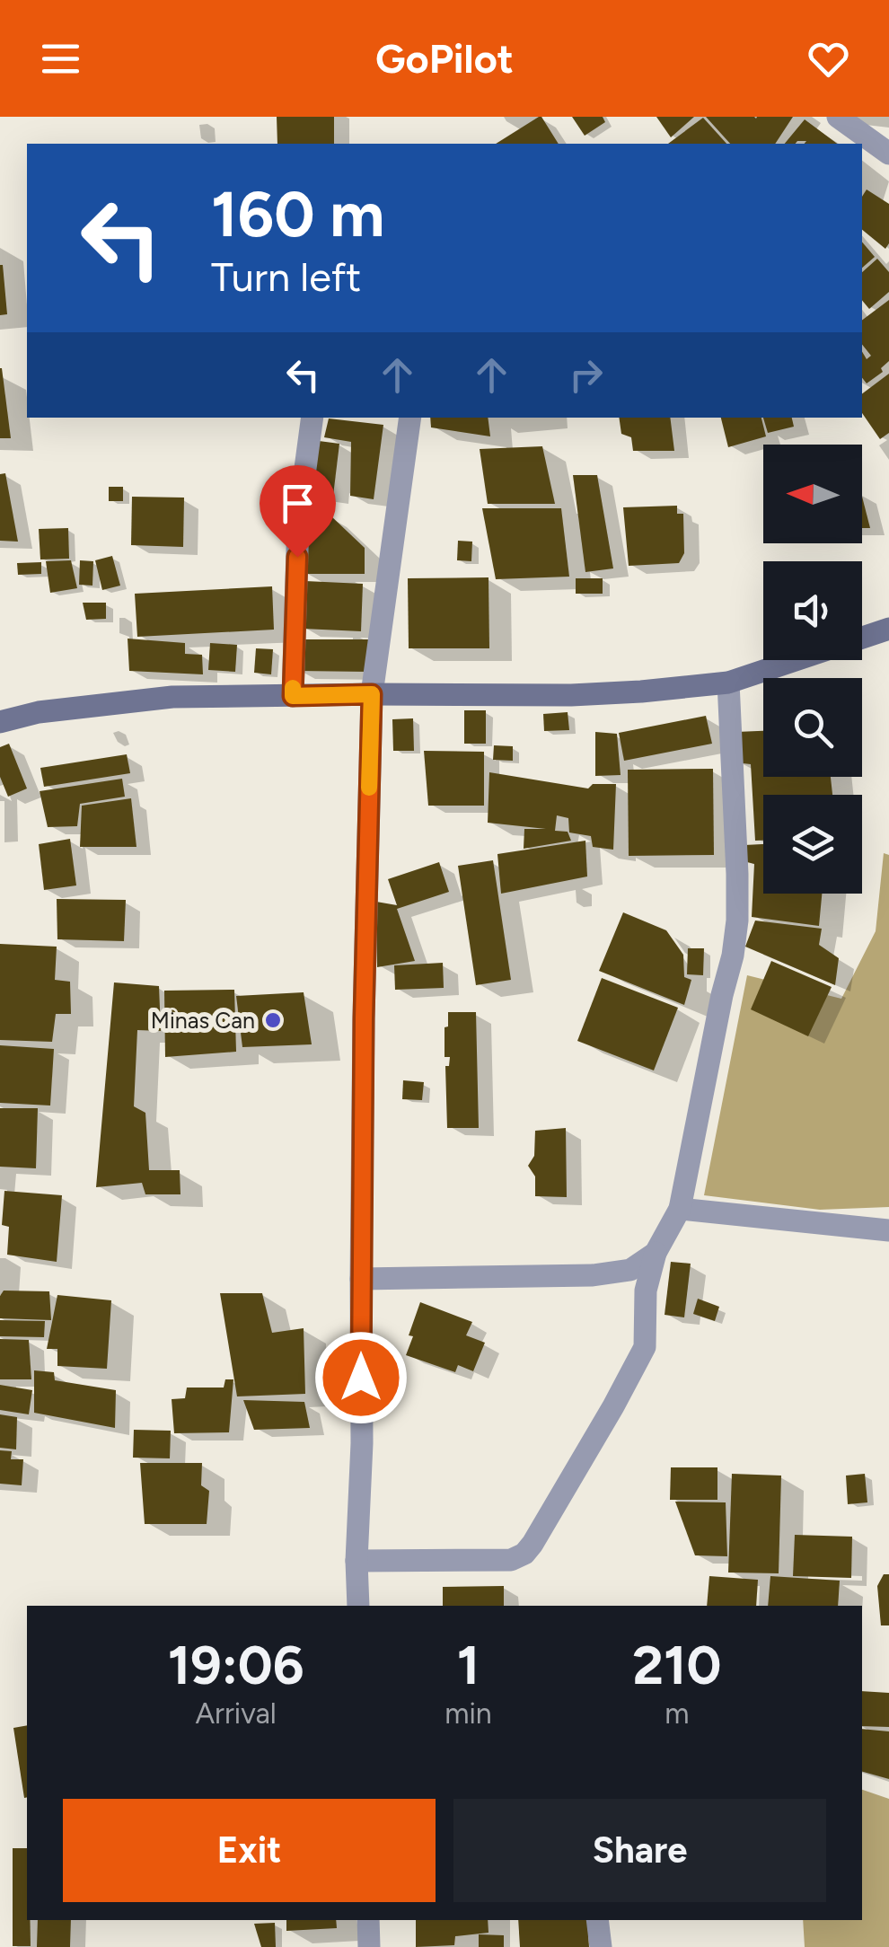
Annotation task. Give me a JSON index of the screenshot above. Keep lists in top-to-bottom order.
{
  "places": ["Minas Can"],
  "north": "left",
  "page": {
    "header": "GoPilot",
    "turn": ["160 m", "Turn left"],
    "eta": [
      "19:06",
      "Arrival",
      "1",
      "min",
      "210",
      "m"
    ],
    "buttons": ["Exit", "Share"]
  }
}
